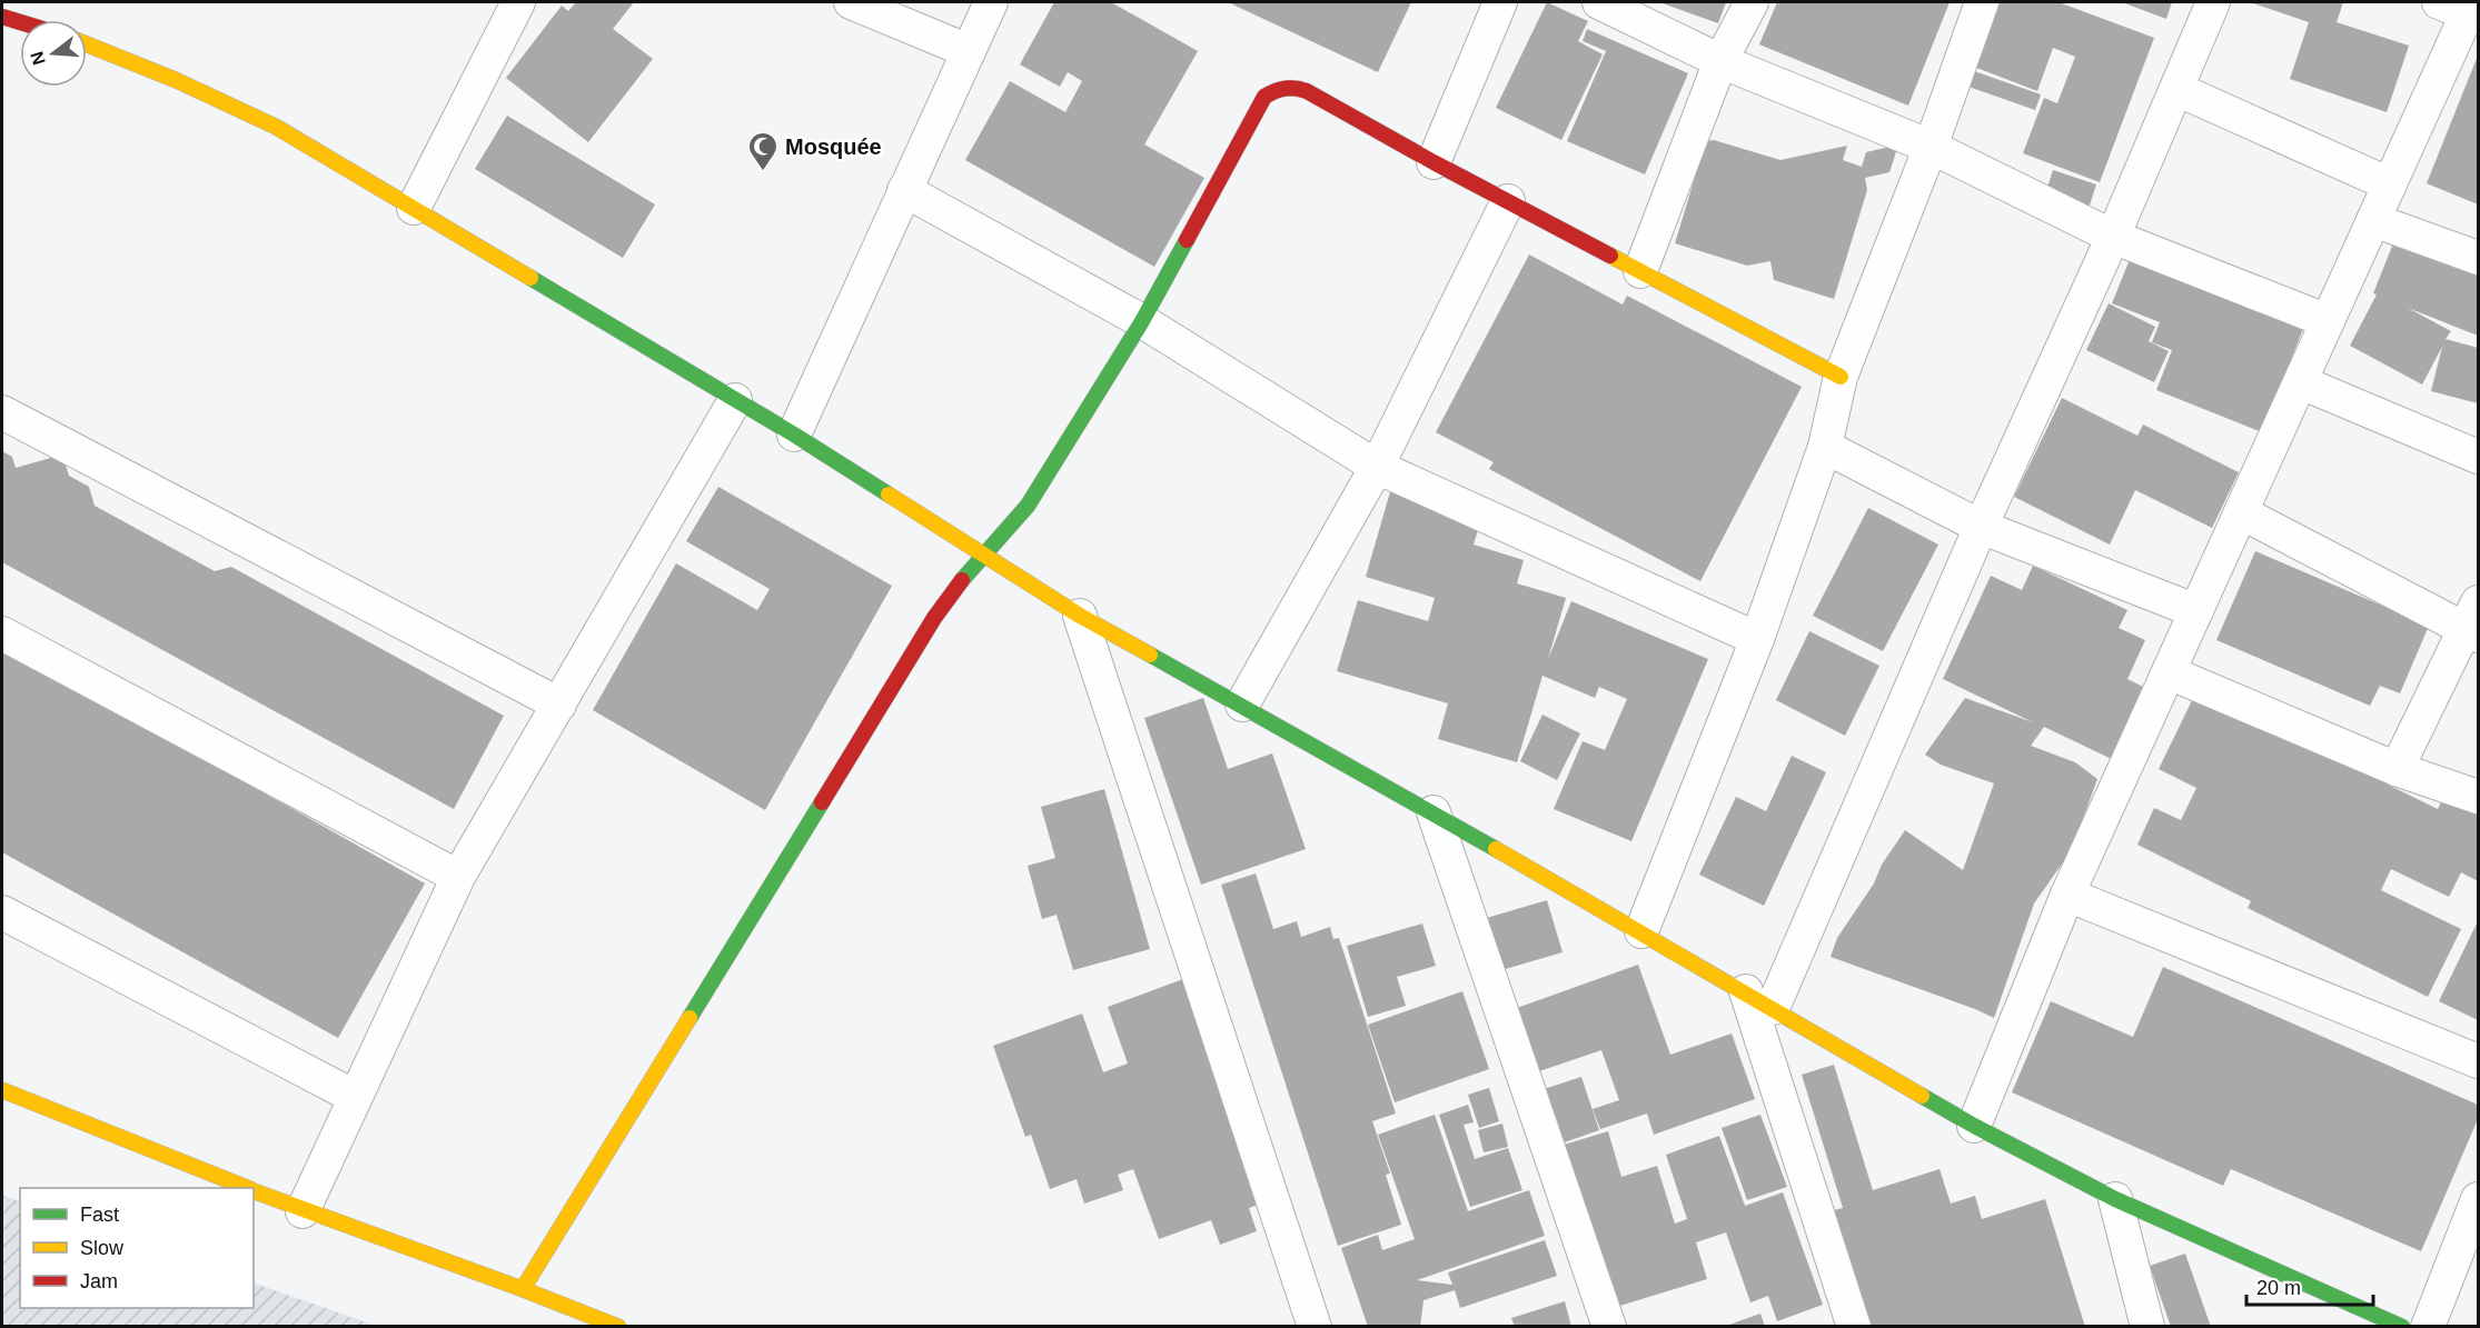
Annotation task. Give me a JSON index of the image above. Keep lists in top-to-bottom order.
{
  "places": {
    "mosque": ["Mosquée"]
  },
  "legend": ["Fast", "Slow", "Jam"],
  "scale_bar": "20 m",
  "north": "left"
}
